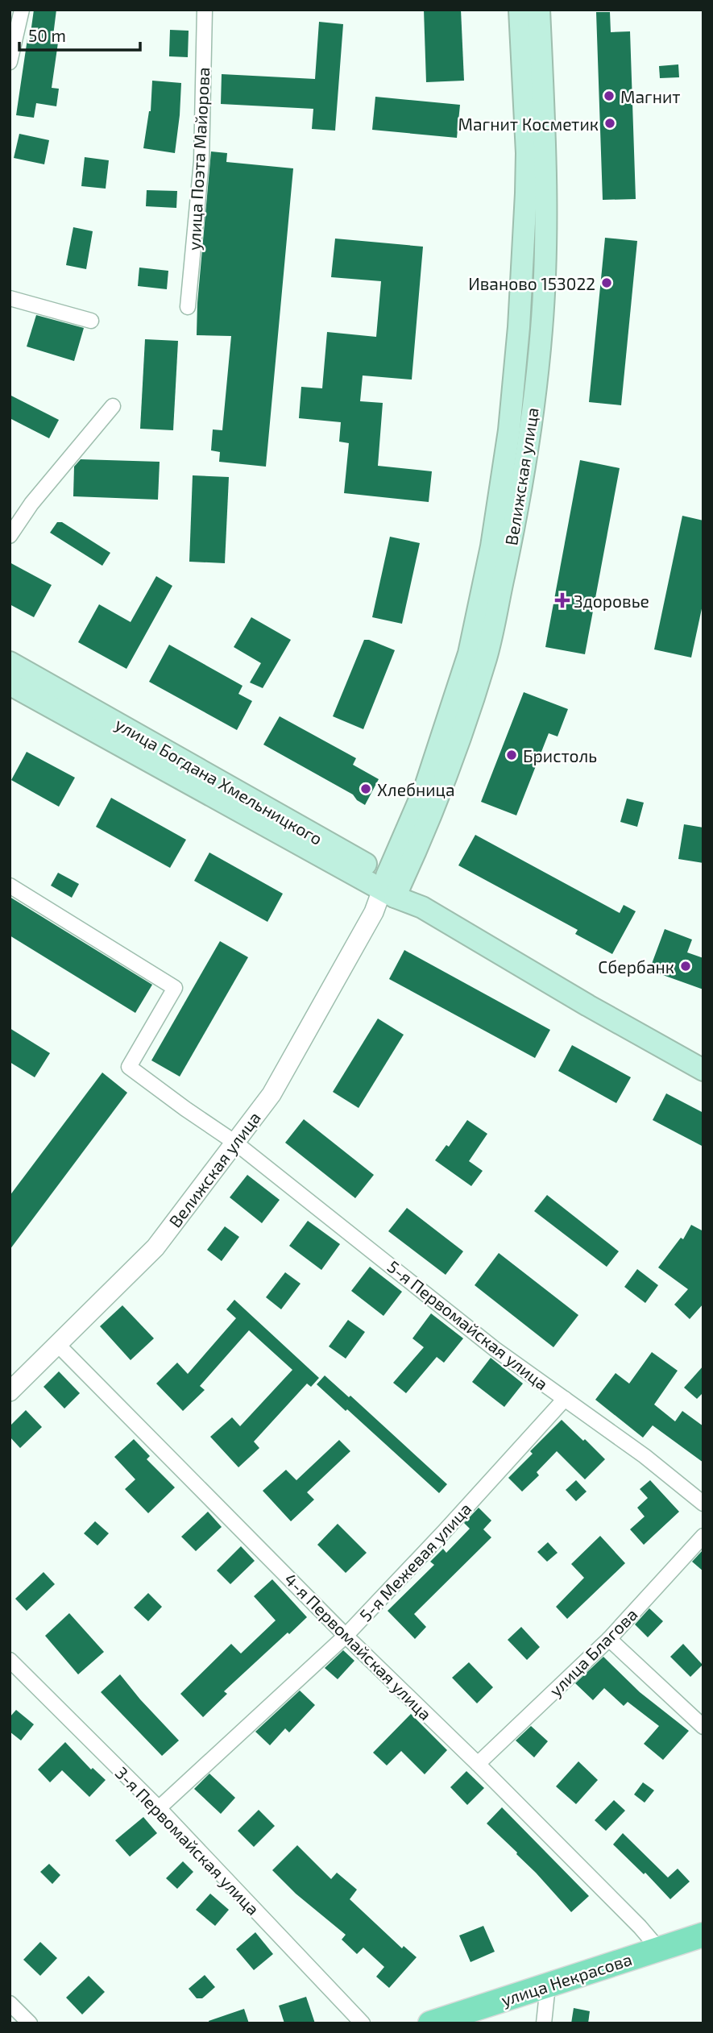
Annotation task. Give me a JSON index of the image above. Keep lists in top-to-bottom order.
{
  "streets": {
    "main road": ["Велижская улица", "улица Богдана Хмельницкого", "улица Некрасова"],
    "street": [
      "улица Поэта Майорова",
      "5-я Первомайская улица",
      "5-я Межевая улица",
      "4-я Первомайская улица",
      "улица Благова",
      "3-я Первомайская улица"
    ]
  },
  "crossings": [
    ["Велижская улица", "улица Богдана Хмельницкого"],
    ["Велижская улица", "5-я Первомайская улица"],
    ["Велижская улица", "4-я Первомайская улица"],
    ["5-я Первомайская улица", "5-я Межевая улица"],
    ["5-я Межевая улица", "4-я Первомайская улица"],
    ["5-я Межевая улица", "3-я Первомайская улица"],
    ["4-я Первомайская улица", "улица Благова"],
    ["4-я Первомайская улица", "улица Некрасова"]
  ],
  "places": {
    "other": [
      "Магнит",
      "Магнит Косметик",
      "Иваново 153022",
      "Бристоль",
      "Хлебница",
      "Сбербанк"
    ],
    "health": ["Здоровье"]
  },
  "scale_bar": "50 m"
}
